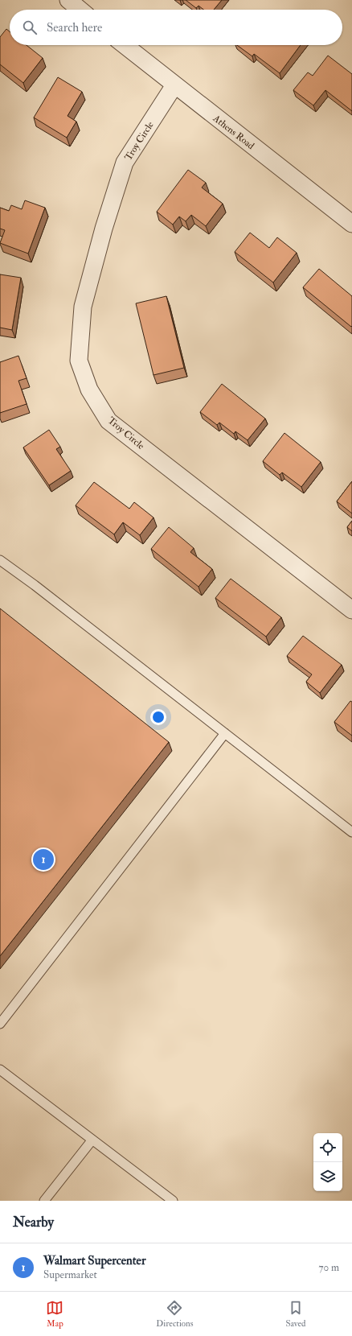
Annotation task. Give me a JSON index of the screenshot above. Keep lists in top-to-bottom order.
{
  "streets": {
    "street": ["Athens Road", "Troy Circle"]
  },
  "crossings": [
    ["Athens Road", "Troy Circle"]
  ],
  "page": {
    "search": "Search here",
    "pins": "1",
    "heading": "Nearby",
    "list": [
      {
        "mark": "1",
        "name": "Walmart Supercenter",
        "note": "Supermarket",
        "value": "70 m"
      }
    ],
    "nav": ["Map", "Directions", "Saved"]
  }
}
